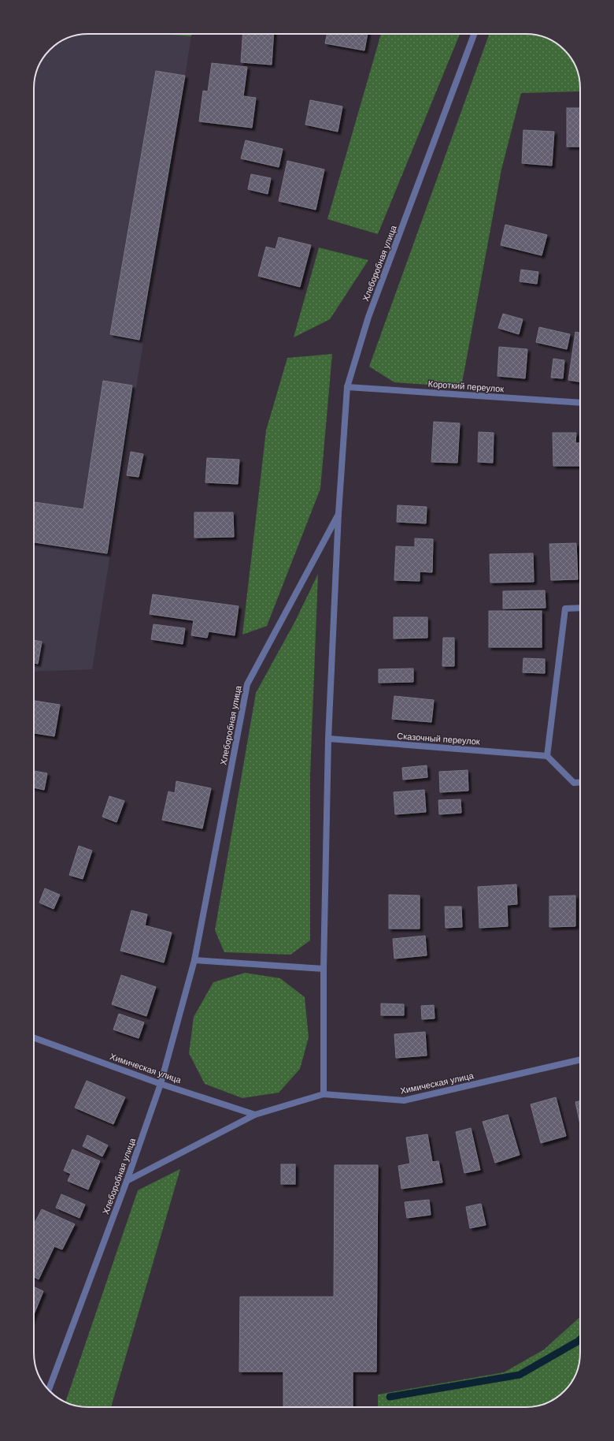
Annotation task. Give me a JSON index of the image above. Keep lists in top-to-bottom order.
{
  "streets": {
    "street": [
      "Хлеборобная улица",
      "Короткий переулок",
      "Сказочный переулок",
      "Химическая улица"
    ]
  },
  "crossings": [
    ["Хлеборобная улица", "Короткий переулок"],
    ["Хлеборобная улица", "Сказочный переулок"],
    ["Хлеборобная улица", "Химическая улица"]
  ]
}
